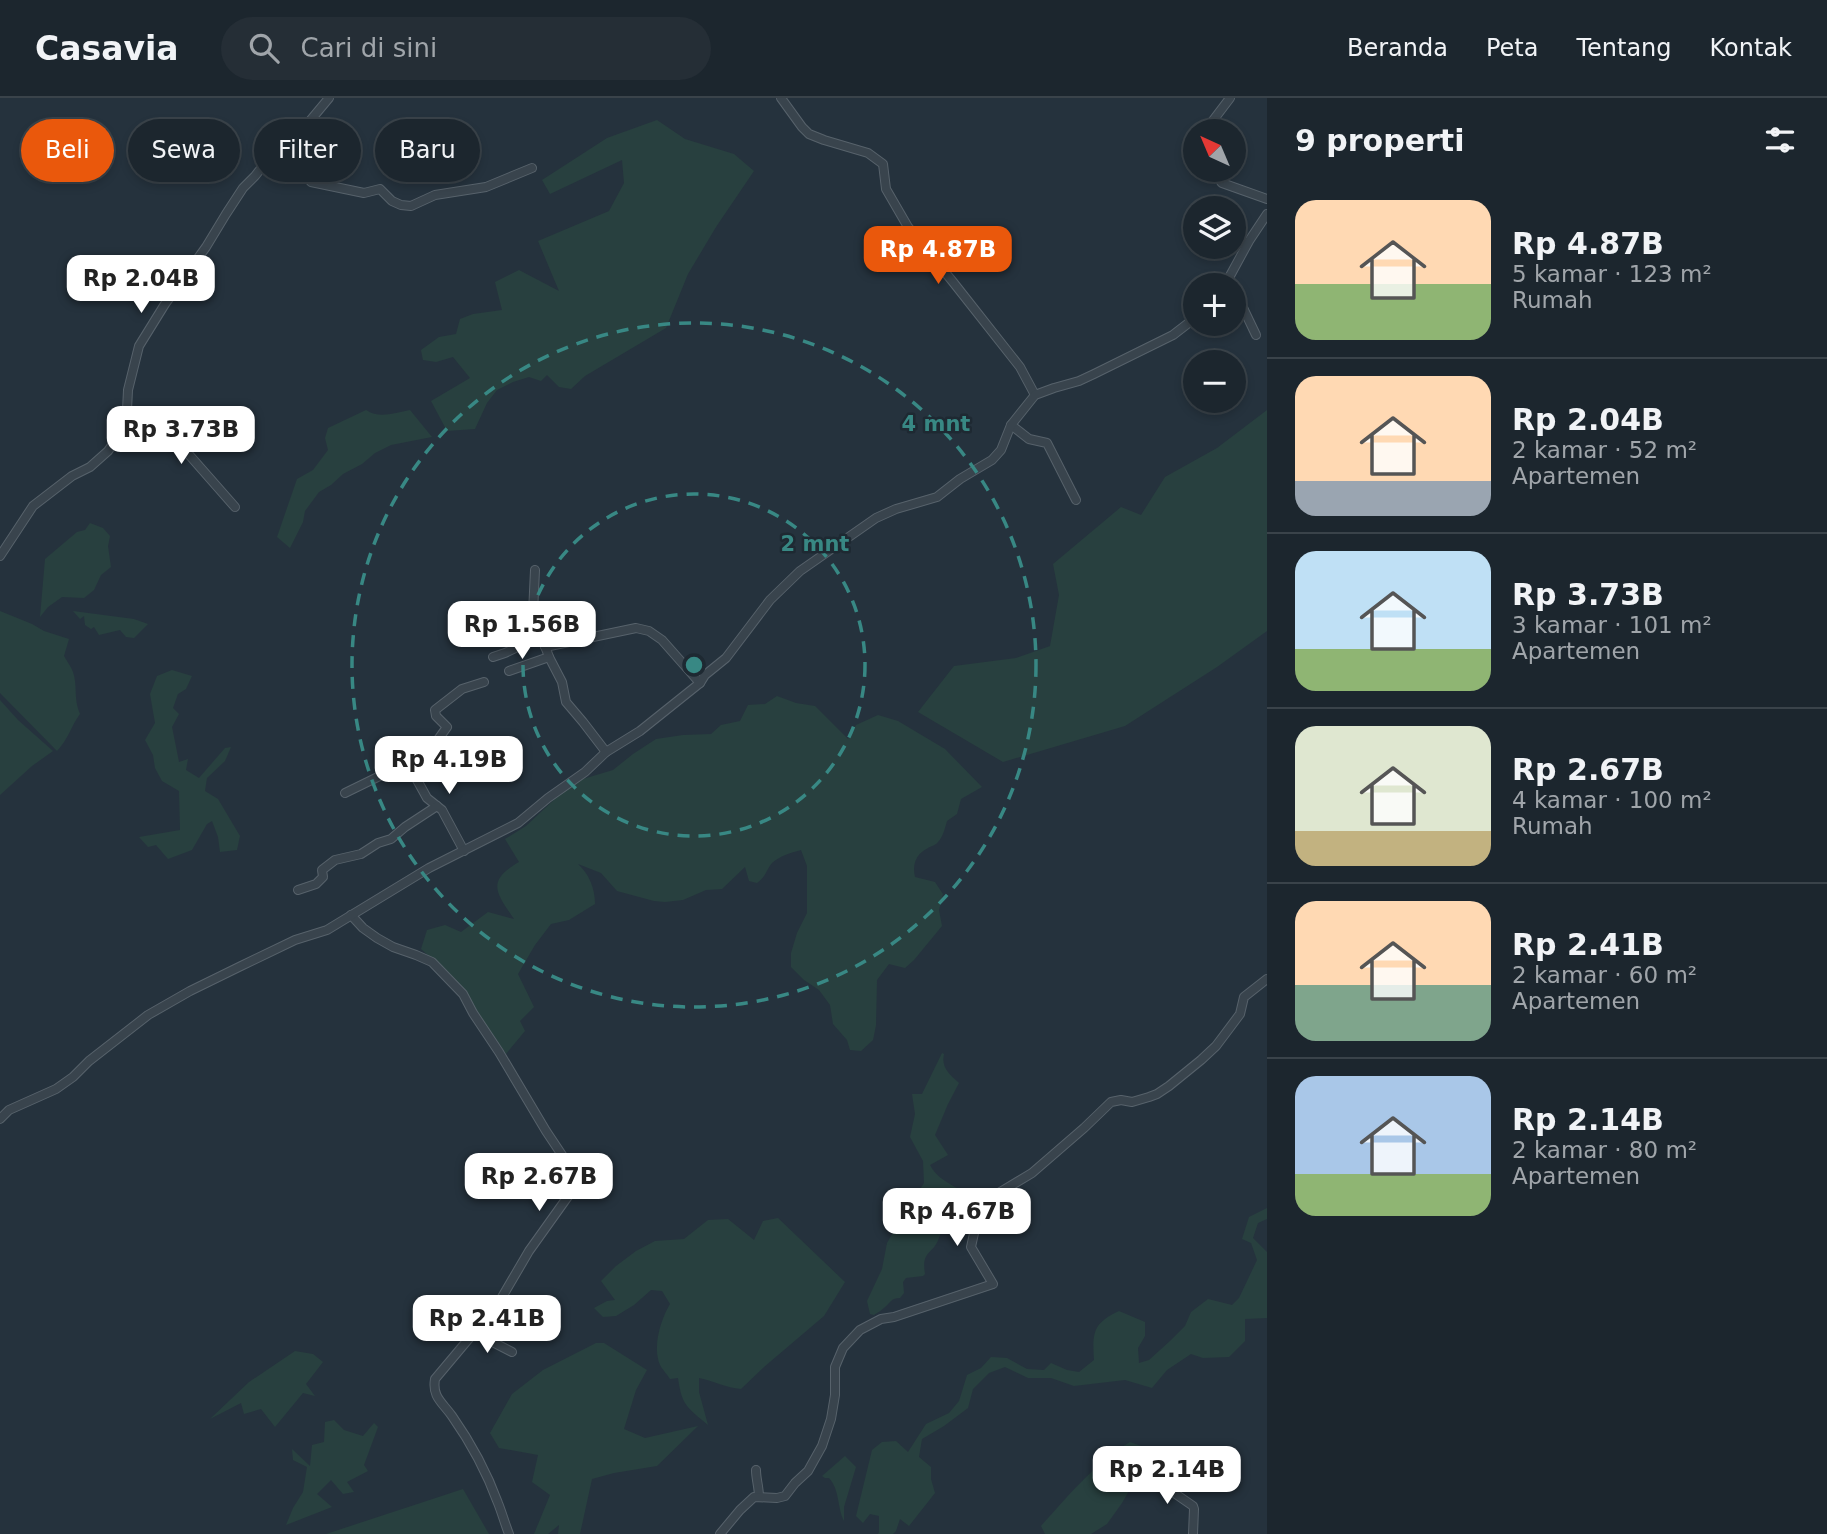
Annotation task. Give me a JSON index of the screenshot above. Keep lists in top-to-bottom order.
{
  "north": "top left",
  "page": {
    "header": "Casavia",
    "search": "Cari di sini",
    "nav": [
      "Beranda",
      "Peta",
      "Tentang",
      "Kontak"
    ],
    "heading": "9 properti",
    "map_buttons": ["+", "−"],
    "chip": [
      "Beli",
      "Sewa",
      "Filter",
      "Baru"
    ],
    "list": [
      {
        "name": "Rp 4.87B",
        "note": "5 kamar · 123 m² · Rumah"
      },
      {
        "name": "Rp 2.04B",
        "note": "2 kamar · 52 m² · Apartemen"
      },
      {
        "name": "Rp 3.73B",
        "note": "3 kamar · 101 m² · Apartemen"
      },
      {
        "name": "Rp 2.67B",
        "note": "4 kamar · 100 m² · Rumah"
      },
      {
        "name": "Rp 2.41B",
        "note": "2 kamar · 60 m² · Apartemen"
      },
      {
        "name": "Rp 2.14B",
        "note": "2 kamar · 80 m² · Apartemen"
      }
    ],
    "price": [
      "Rp 4.87B",
      "Rp 2.04B",
      "Rp 3.73B",
      "Rp 1.56B",
      "Rp 4.19B",
      "Rp 2.67B",
      "Rp 4.67B",
      "Rp 2.41B",
      "Rp 2.14B"
    ]
  },
  "rings": ["4 mnt", "2 mnt"]
}
